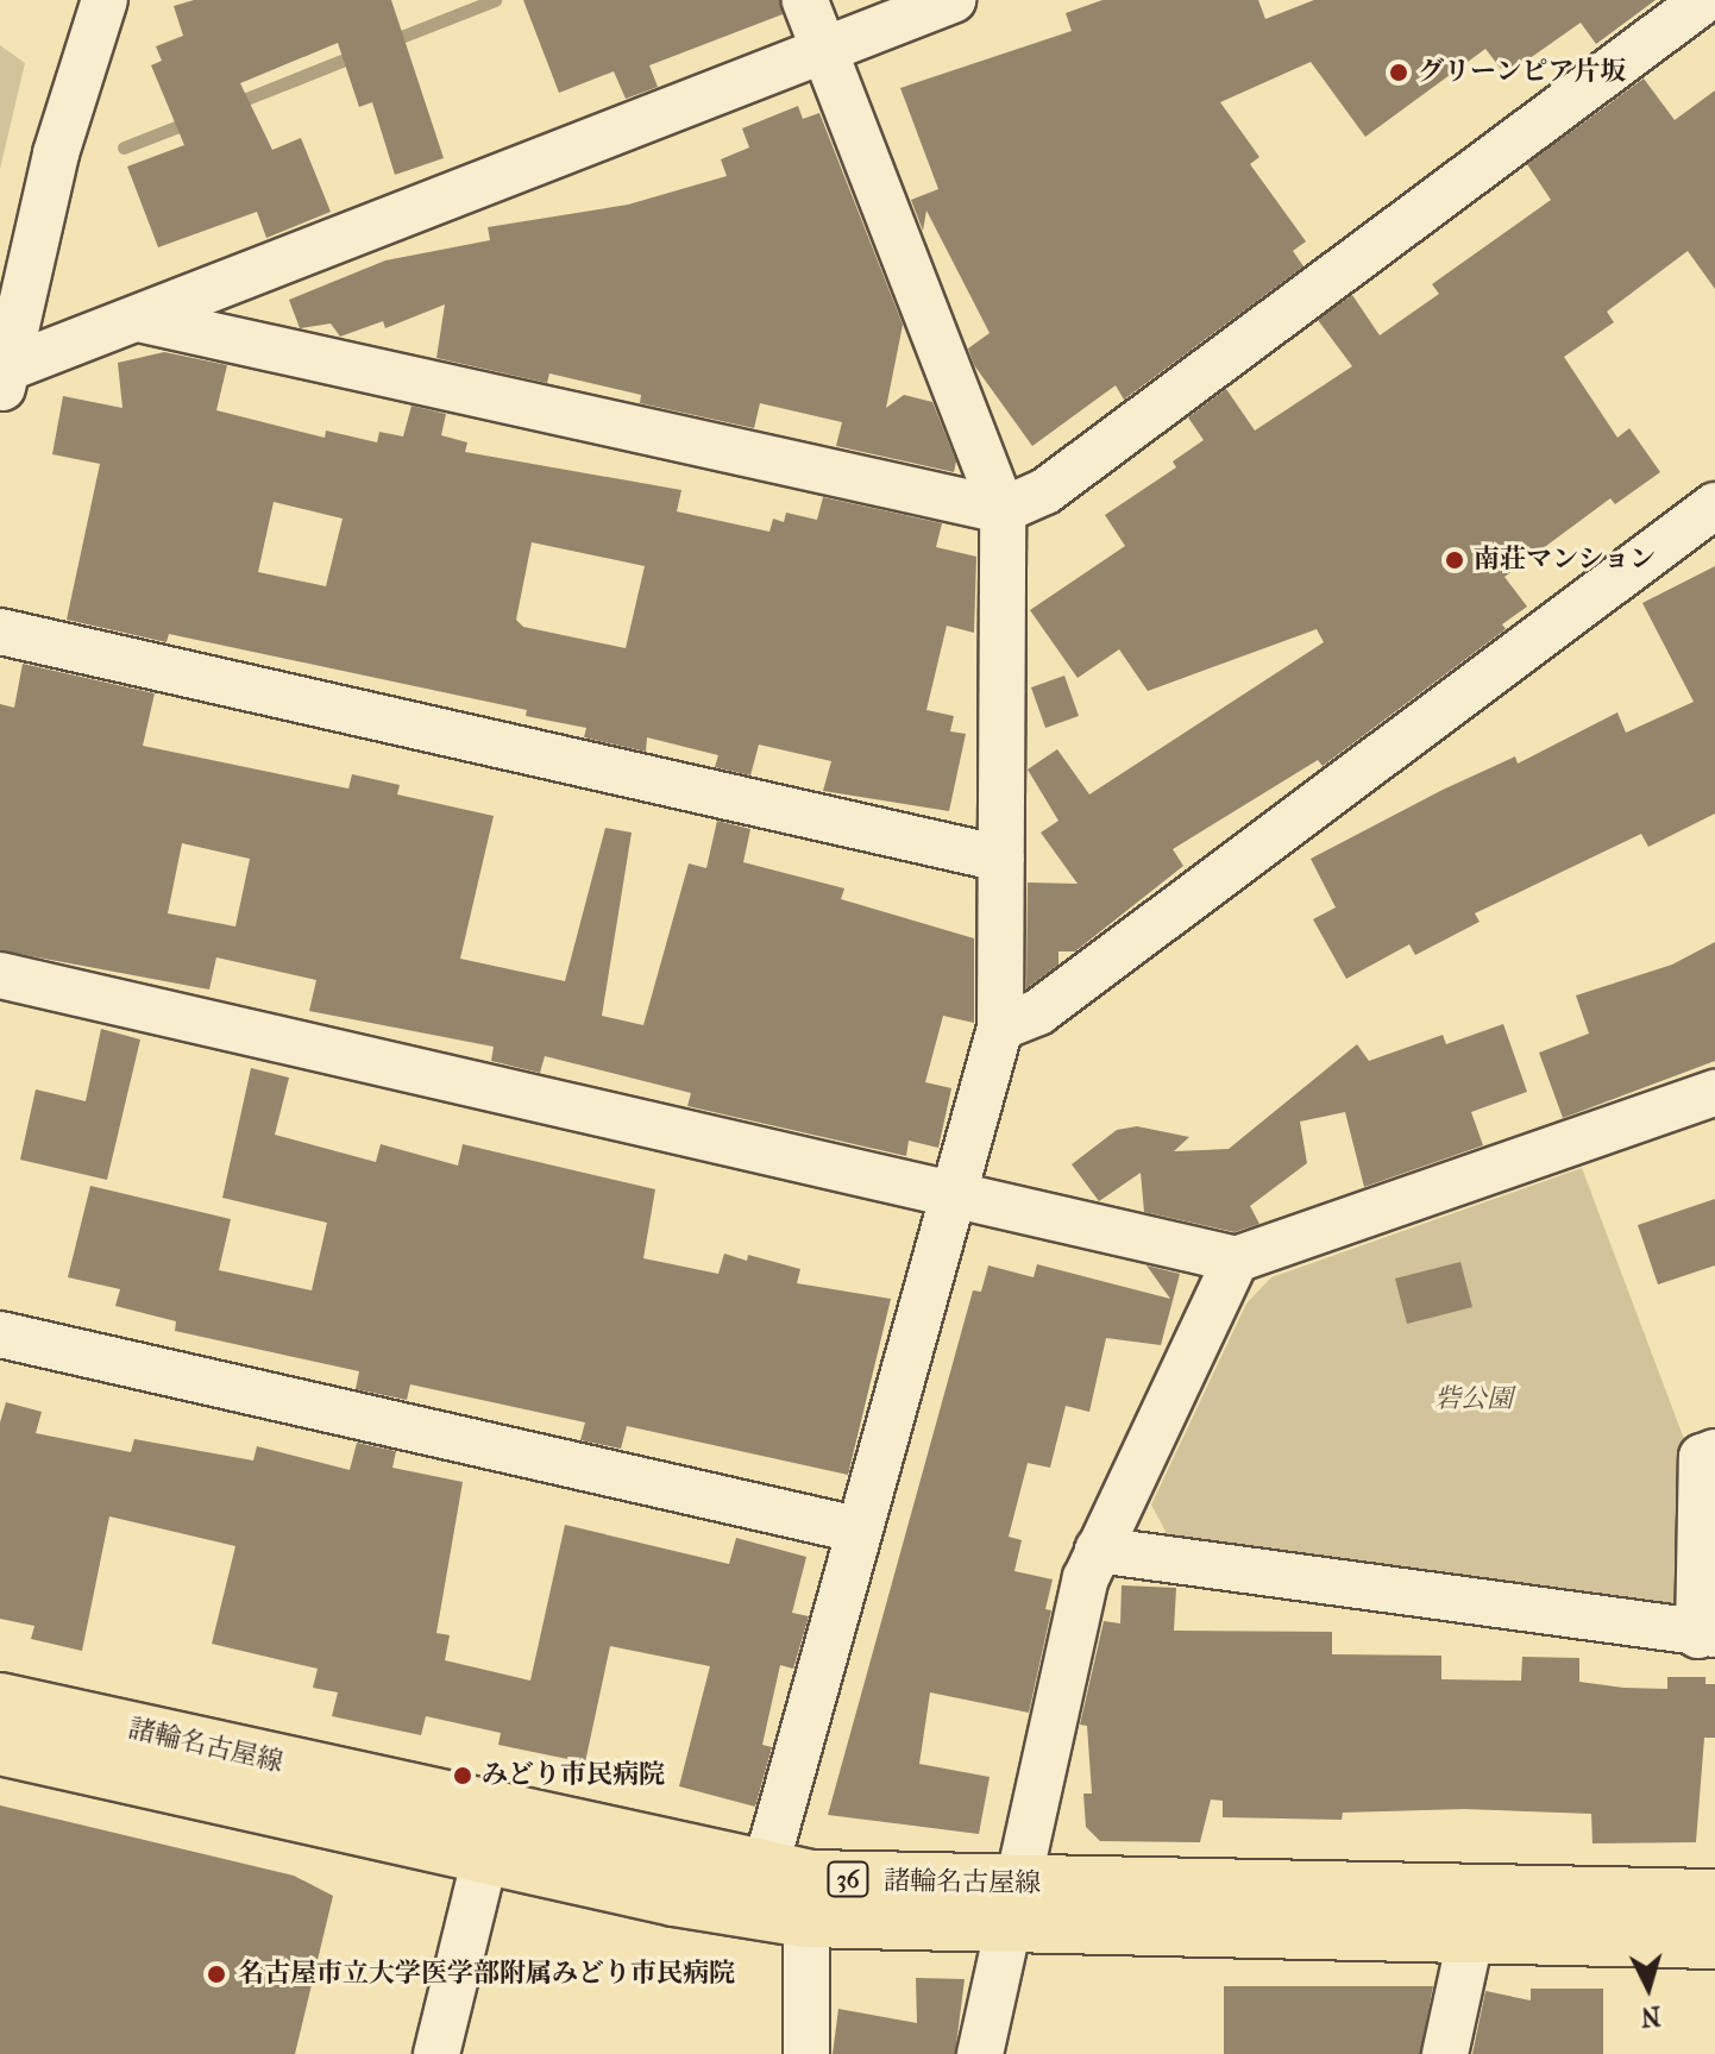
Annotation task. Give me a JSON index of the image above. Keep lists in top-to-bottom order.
{
  "streets": {
    "main road": ["諸輪名古屋線", "36"]
  },
  "parks": ["砦公園"],
  "places": [
    "グリーンピア片坂",
    "南荘マンション",
    "みどり市民病院",
    "名古屋市立大学医学部附属みどり市民病院"
  ],
  "north": "bottom"
}
